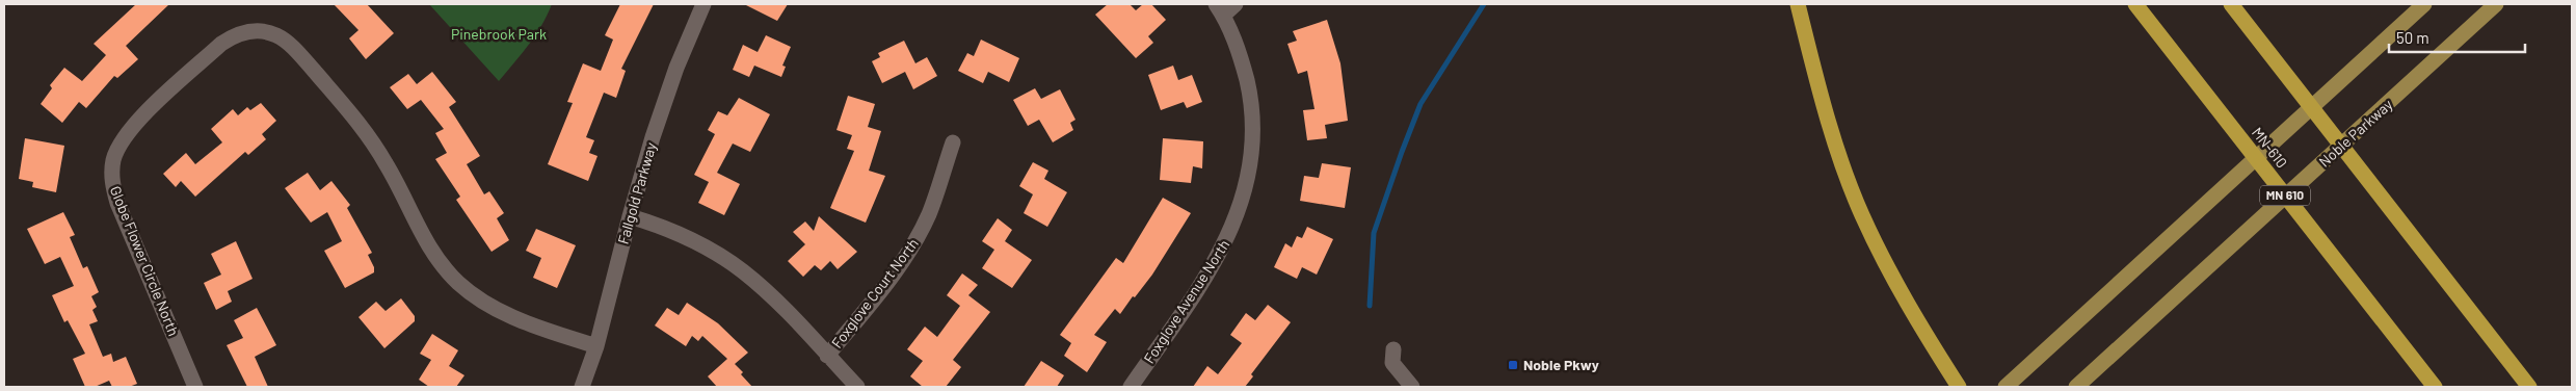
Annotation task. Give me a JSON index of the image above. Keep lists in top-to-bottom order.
{
  "streets": {
    "highway": ["MN-610", "MN 610"],
    "main road": ["Noble Parkway"],
    "street": [
      "Fallgold Parkway",
      "Globe Flower Circle North",
      "Foxglove Court North",
      "Foxglove Avenue North"
    ]
  },
  "crossings": [
    ["Fallgold Parkway", "Globe Flower Circle North"]
  ],
  "parks": ["Pinebrook Park"],
  "places": {
    "transit": ["Noble Pkwy"]
  },
  "scale_bar": "50 m"
}
